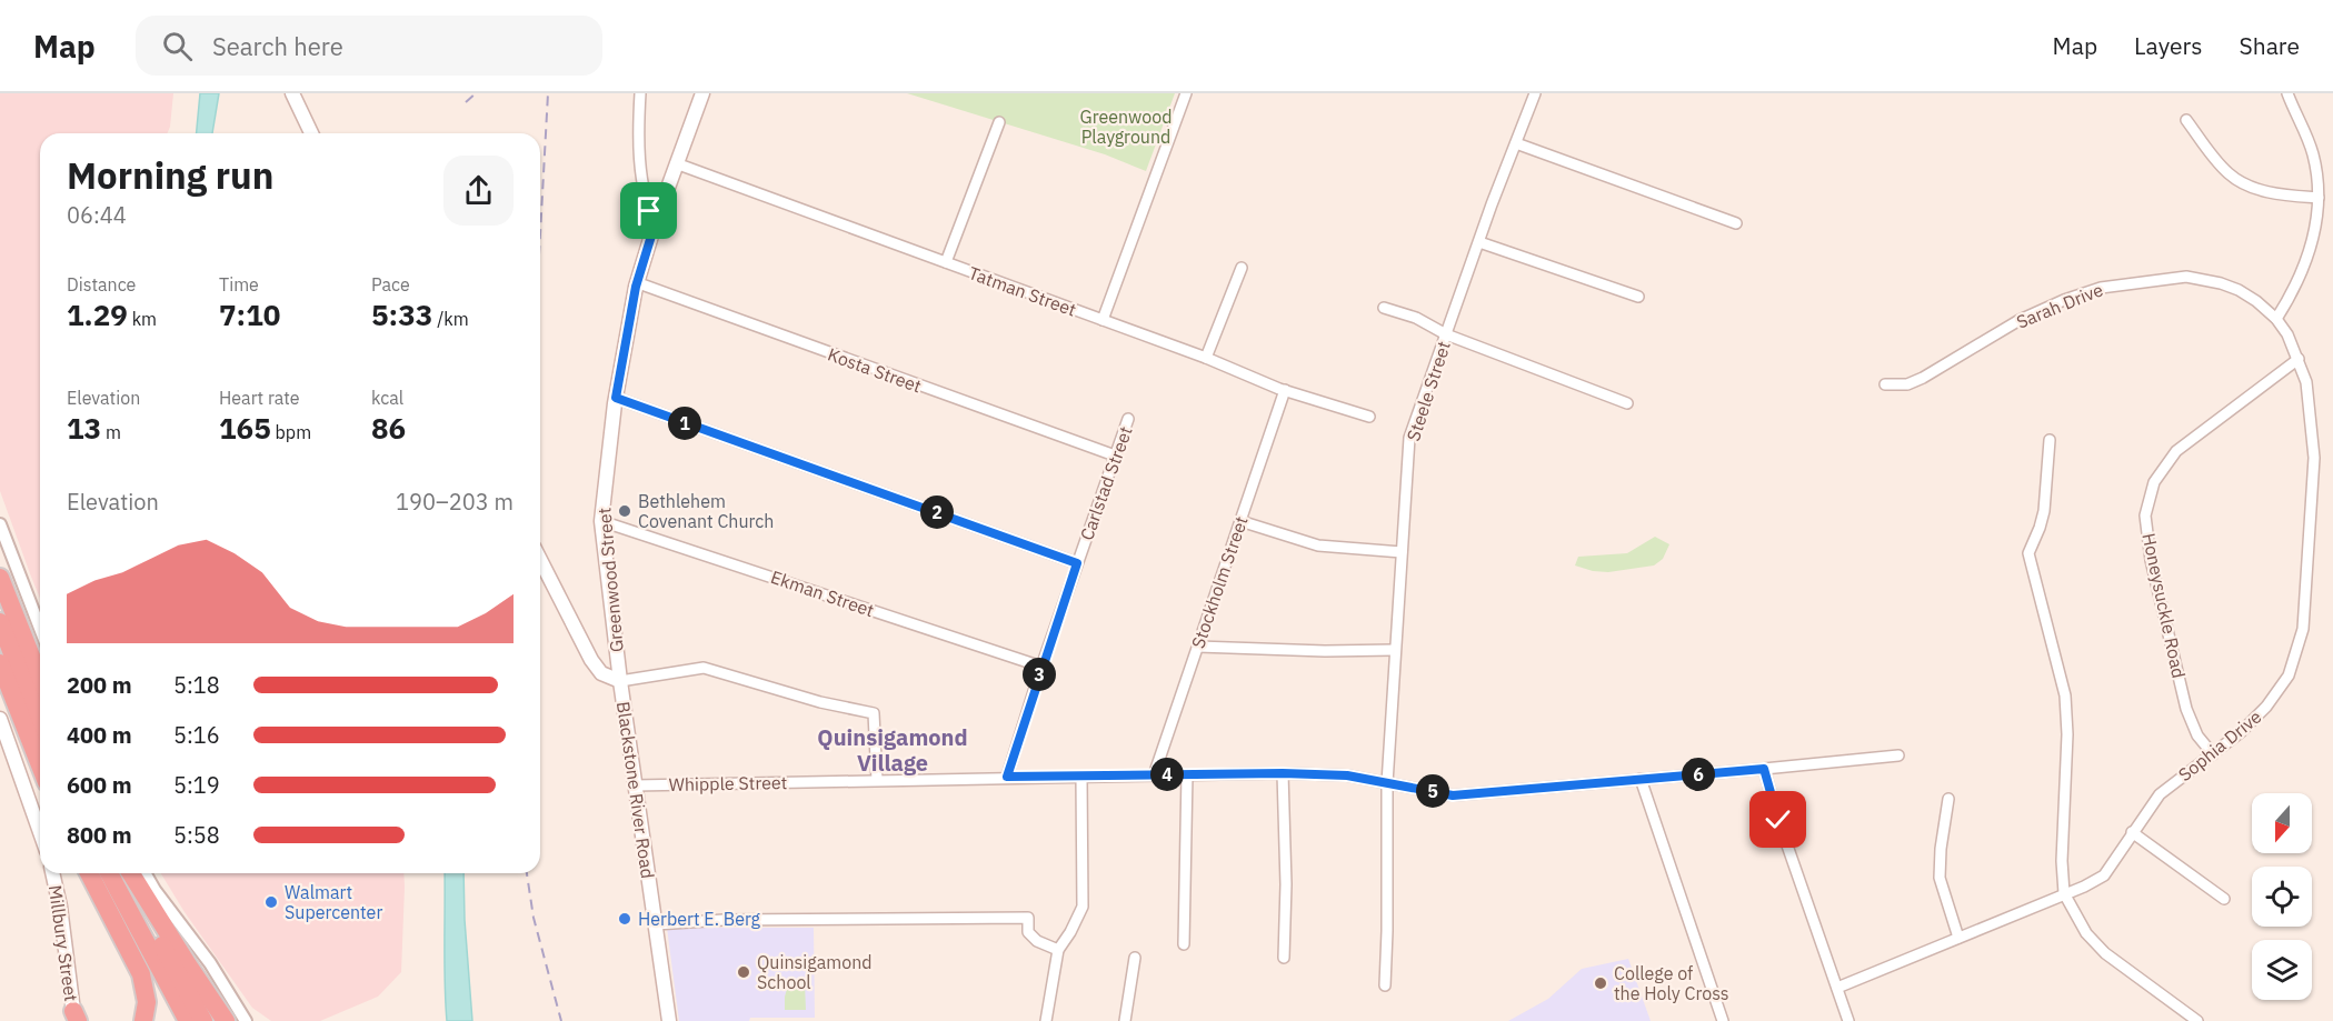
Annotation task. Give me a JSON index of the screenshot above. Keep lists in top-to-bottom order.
{
  "streets": {
    "main road": ["Greenwood Street", "Blackstone River Road", "Millbury Street"],
    "street": [
      "Tatman Street",
      "Sarah Drive",
      "Kosta Street",
      "Steele Street",
      "Carlstad Street",
      "Stockholm Street",
      "Ekman Street",
      "Honeysuckle Road",
      "Sophia Drive",
      "Whipple Street"
    ]
  },
  "crossings": [
    ["Tatman Street", "Greenwood Street"],
    ["Tatman Street", "Stockholm Street"],
    ["Sarah Drive", "Sophia Drive"],
    ["Kosta Street", "Carlstad Street"],
    ["Kosta Street", "Greenwood Street"],
    ["Steele Street", "Whipple Street"],
    ["Carlstad Street", "Ekman Street"],
    ["Carlstad Street", "Whipple Street"],
    ["Greenwood Street", "Ekman Street"],
    ["Greenwood Street", "Blackstone River Road"],
    ["Stockholm Street", "Whipple Street"],
    ["Honeysuckle Road", "Sophia Drive"],
    ["Whipple Street", "Blackstone River Road"]
  ],
  "districts": ["Quinsigamond Village"],
  "parks": ["Greenwood Playground"],
  "places": [
    "Bethlehem Covenant Church",
    "Walmart Supercenter",
    "Herbert E. Berg",
    "Quinsigamond School",
    "College of the Holy Cross"
  ],
  "north": "bottom",
  "page": {
    "header": "Map",
    "search": "Search here",
    "nav": ["Map", "Layers", "Share"],
    "heading": ["Morning run", "06:44"],
    "stats": [
      ["Distance", "1.29 km"],
      ["Time", "7:10"],
      ["Pace", "5:33 /km"],
      ["Elevation", "13 m"],
      ["Heart rate", "165 bpm"],
      ["kcal", "86"]
    ],
    "pins": [
      "1",
      "2",
      "3",
      "4",
      "6",
      "5"
    ],
    "chart": ["Elevation", "190–203 m"],
    "list": [
      {
        "name": "200 m",
        "note": "5:18"
      },
      {
        "name": "400 m",
        "note": "5:16"
      },
      {
        "name": "600 m",
        "note": "5:19"
      },
      {
        "name": "800 m",
        "note": "5:58"
      }
    ]
  }
}
